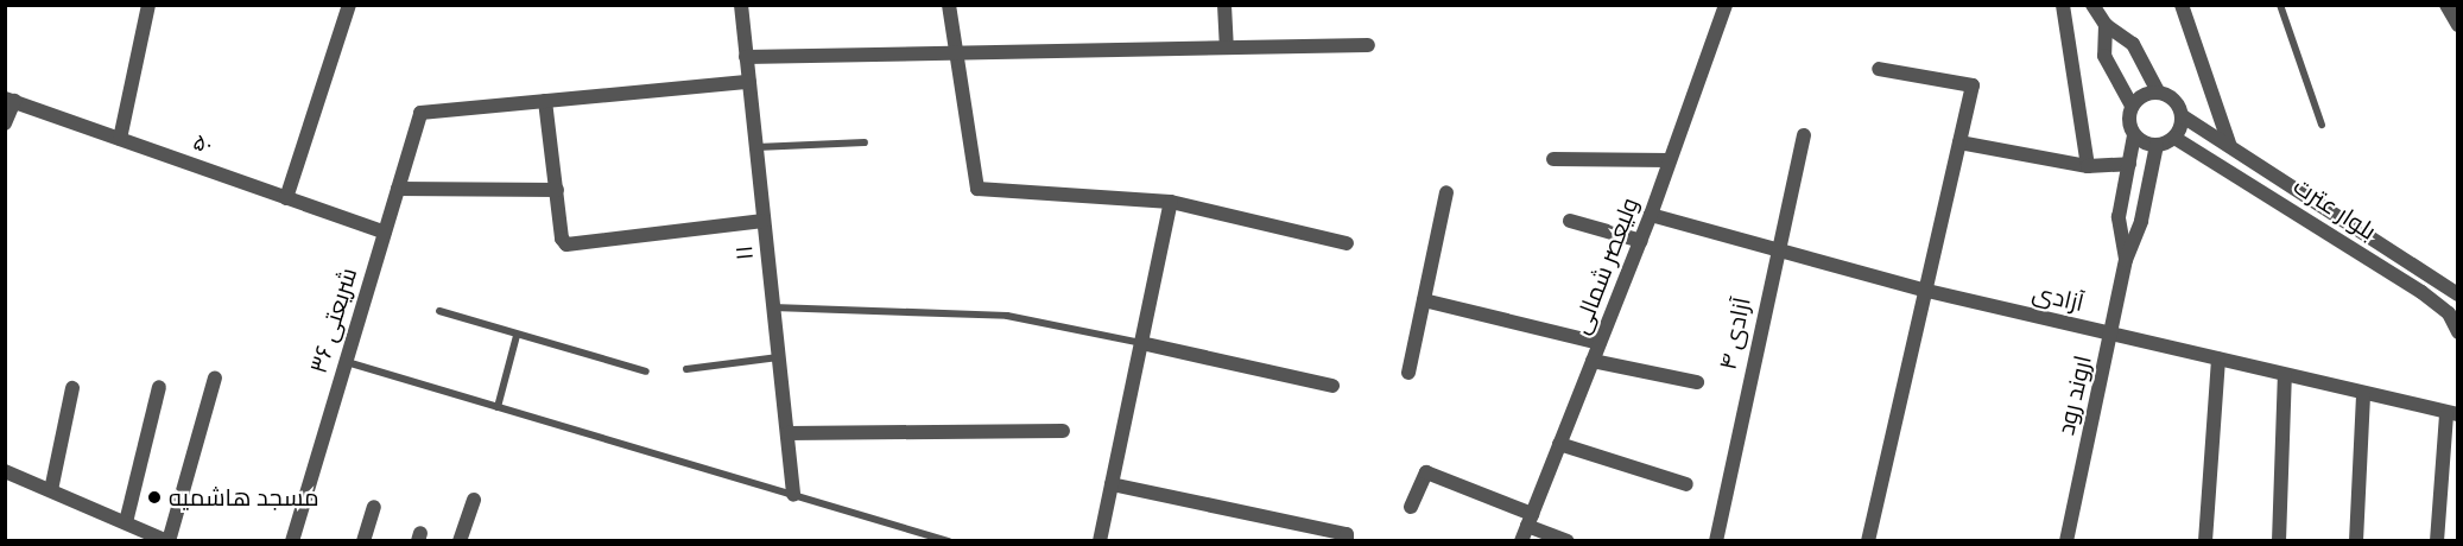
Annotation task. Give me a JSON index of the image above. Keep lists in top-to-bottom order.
{
  "streets": {
    "street": [
      "۵۰",
      "بلوار عترت",
      "۱۱",
      "ولیعصر شمالی",
      "آزادی",
      "شریعتی ۳۶",
      "آزادی ۴",
      "اروند رود"
    ]
  },
  "crossings": [
    ["۵۰", "شریعتی ۳۶"],
    ["بلوار عترت", "اروند رود"],
    ["ولیعصر شمالی", "آزادی"],
    ["آزادی", "آزادی ۴"],
    ["آزادی", "اروند رود"]
  ],
  "places": ["مسجد هاشمیه"]
}
